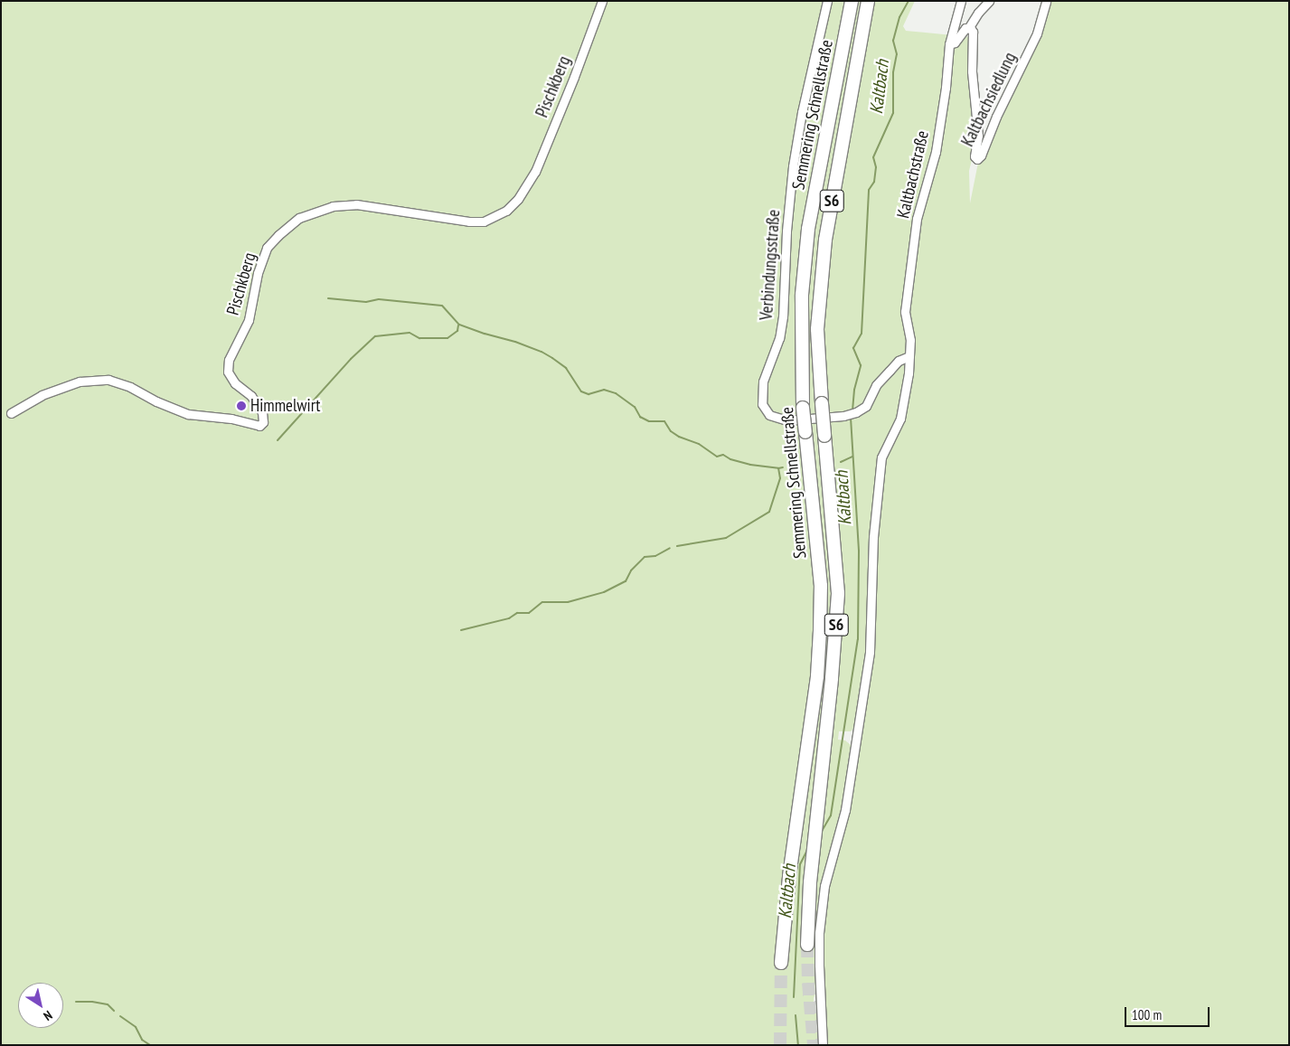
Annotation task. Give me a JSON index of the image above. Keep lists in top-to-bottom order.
{
  "streets": {
    "highway": ["Semmering Schnellstraße", "S6"],
    "street": [
      "Pischkberg",
      "Kaltbachsiedlung",
      "Kaltbachstraße",
      "Verbindungsstraße"
    ]
  },
  "crossings": [
    ["Kaltbachstraße", "Verbindungsstraße"]
  ],
  "water": ["Kaltbach"],
  "places": ["Himmelwirt"],
  "scale_bar": "100 m",
  "north": "bottom right"
}
